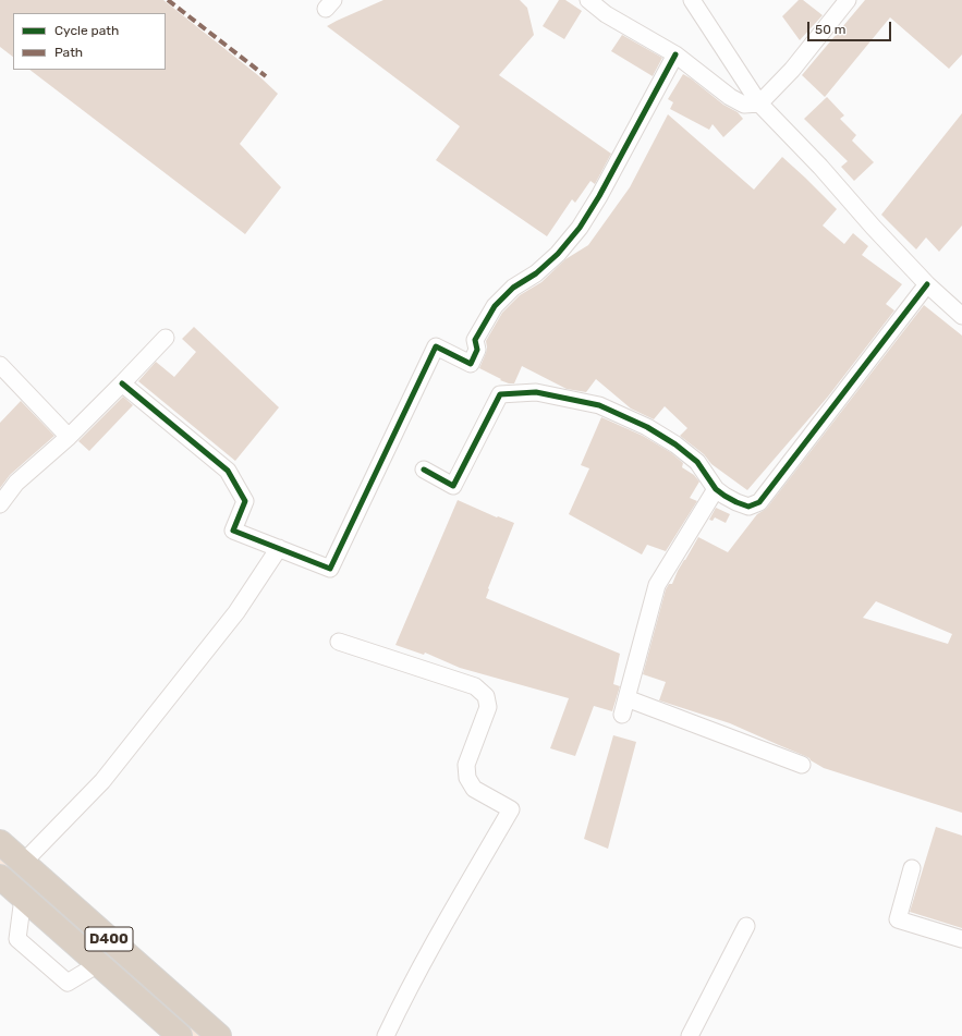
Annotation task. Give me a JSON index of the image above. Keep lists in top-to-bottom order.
{
  "streets": {
    "highway": ["D400"]
  },
  "legend": ["Cycle path", "Path"],
  "scale_bar": "50 m"
}
